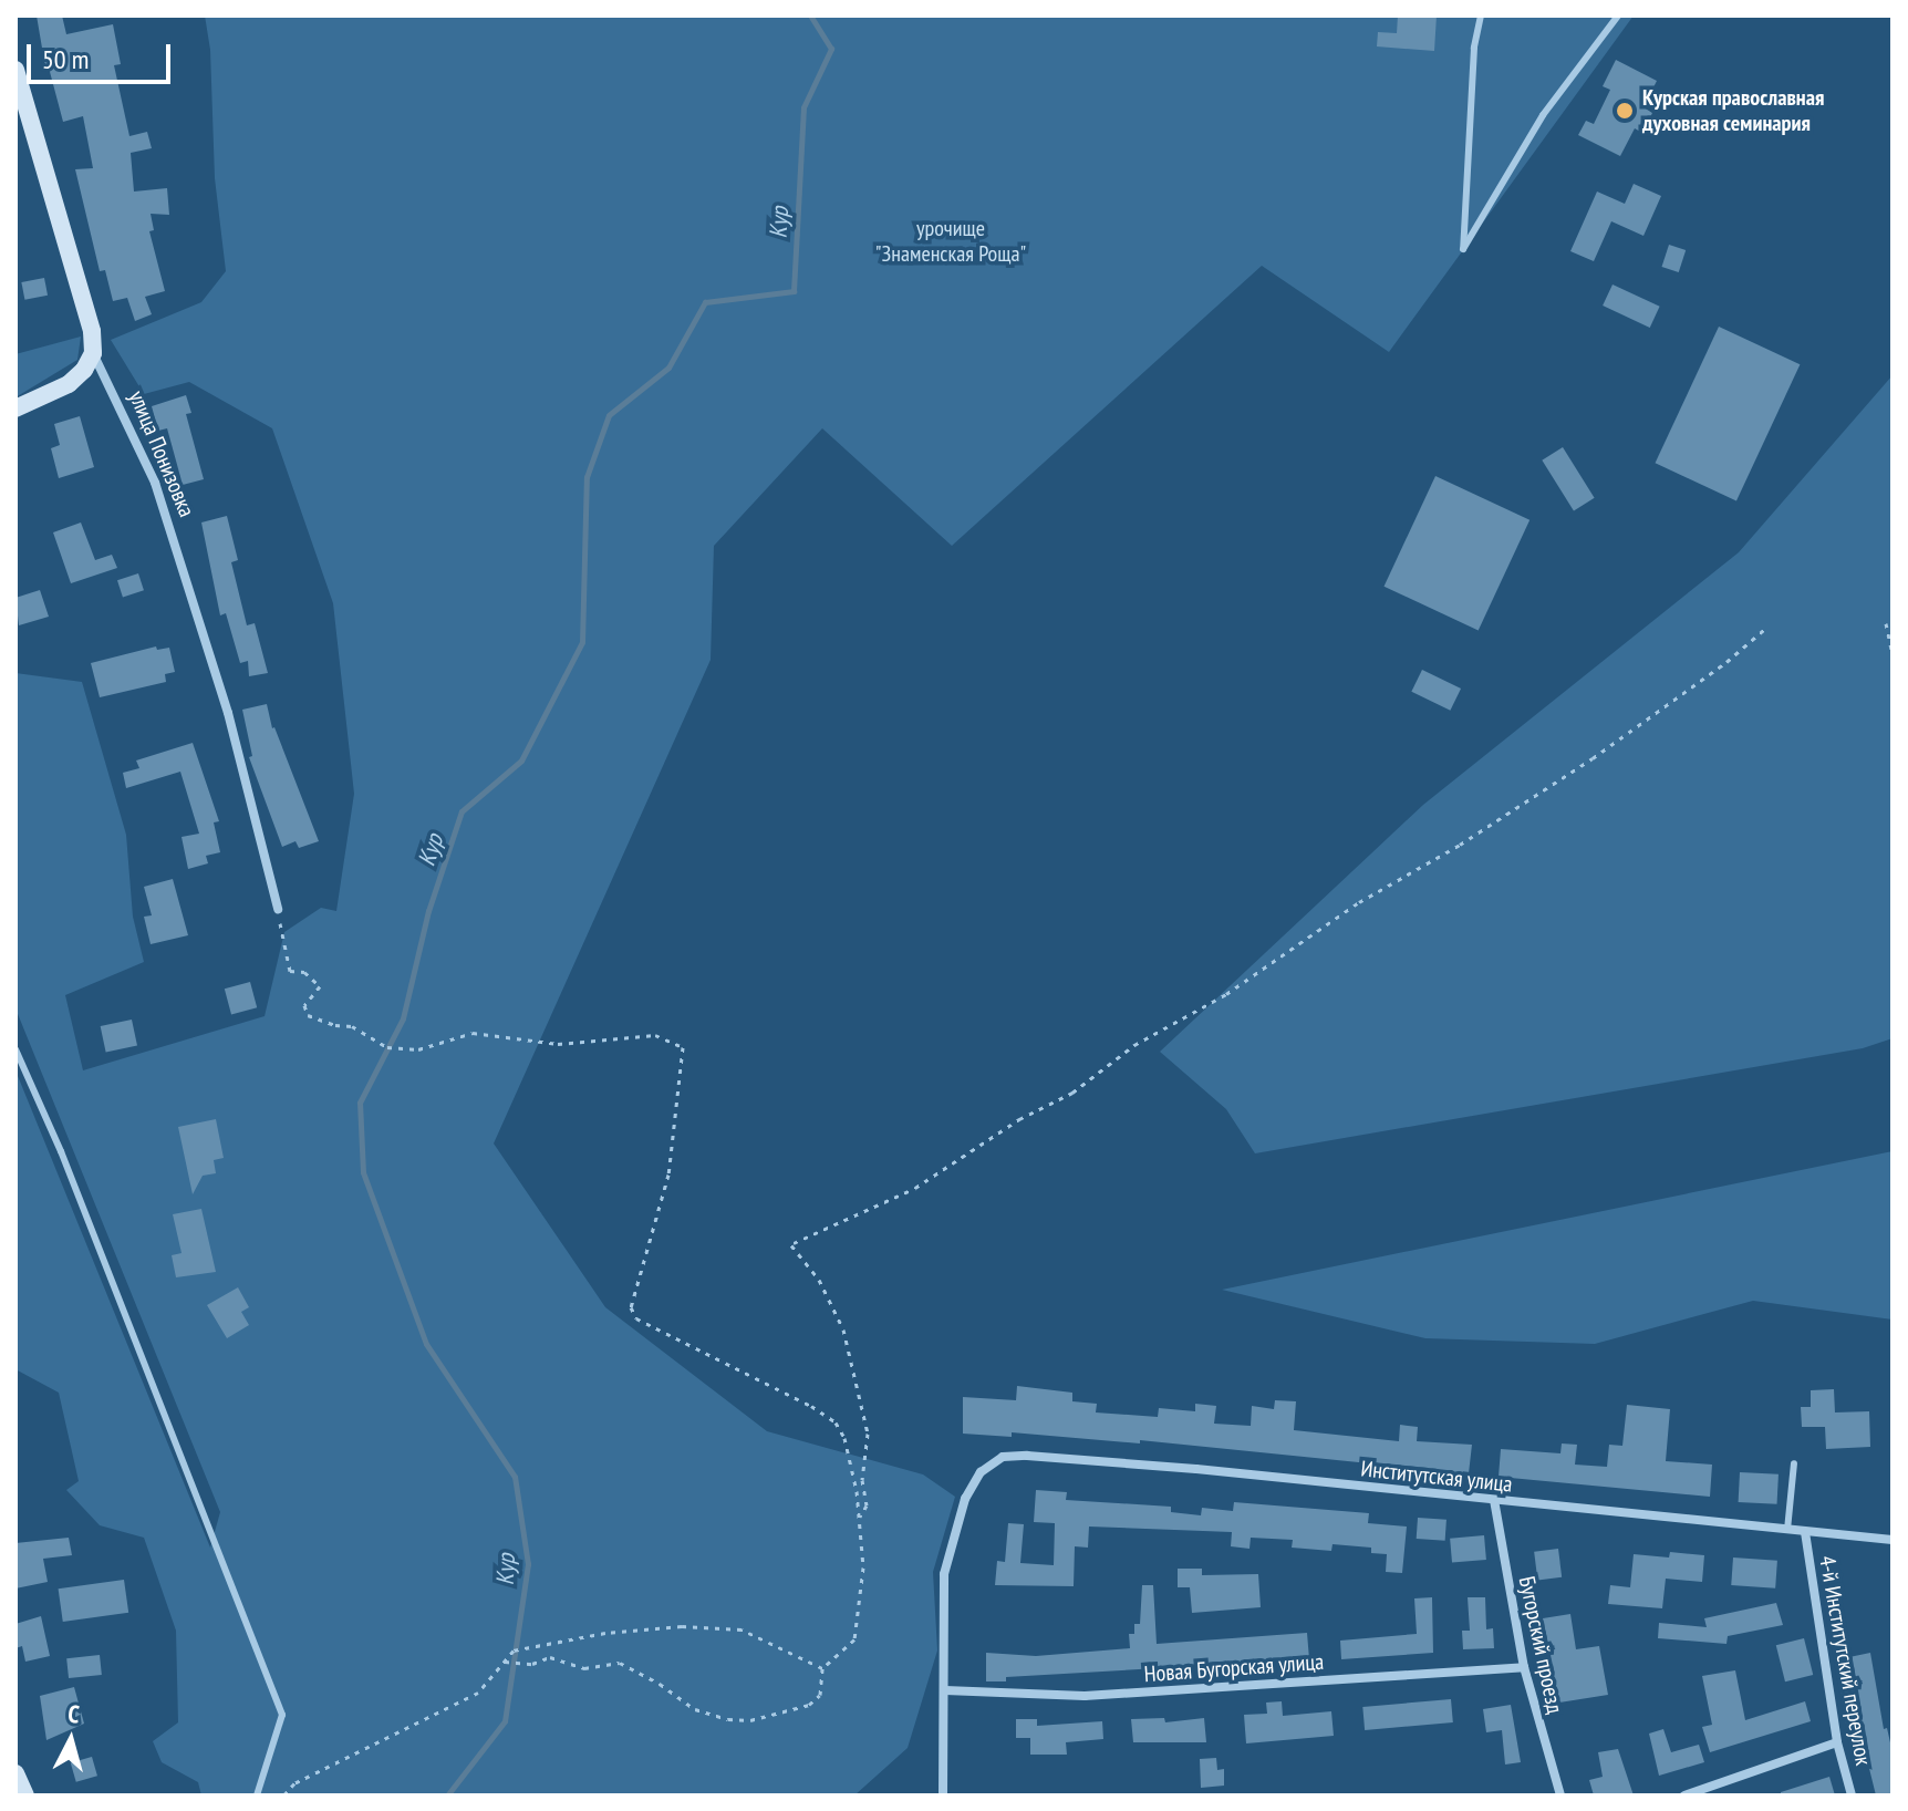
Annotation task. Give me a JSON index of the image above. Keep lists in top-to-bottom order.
{
  "streets": {
    "main road": ["улица Понизовка"],
    "street": [
      "Институтская улица",
      "Бугорский проезд",
      "4-й Институтский переулок",
      "Новая Бугорская улица"
    ]
  },
  "crossings": [
    ["Институтская улица", "Бугорский проезд"],
    ["Институтская улица", "4-й Институтский переулок"],
    ["Институтская улица", "Новая Бугорская улица"],
    ["Бугорский проезд", "Новая Бугорская улица"]
  ],
  "water": ["Кур"],
  "parks": ["урочище \"Знаменская Роща\""],
  "places": ["Курская православная духовная семинария"],
  "scale_bar": "50 m",
  "north": "top"
}
